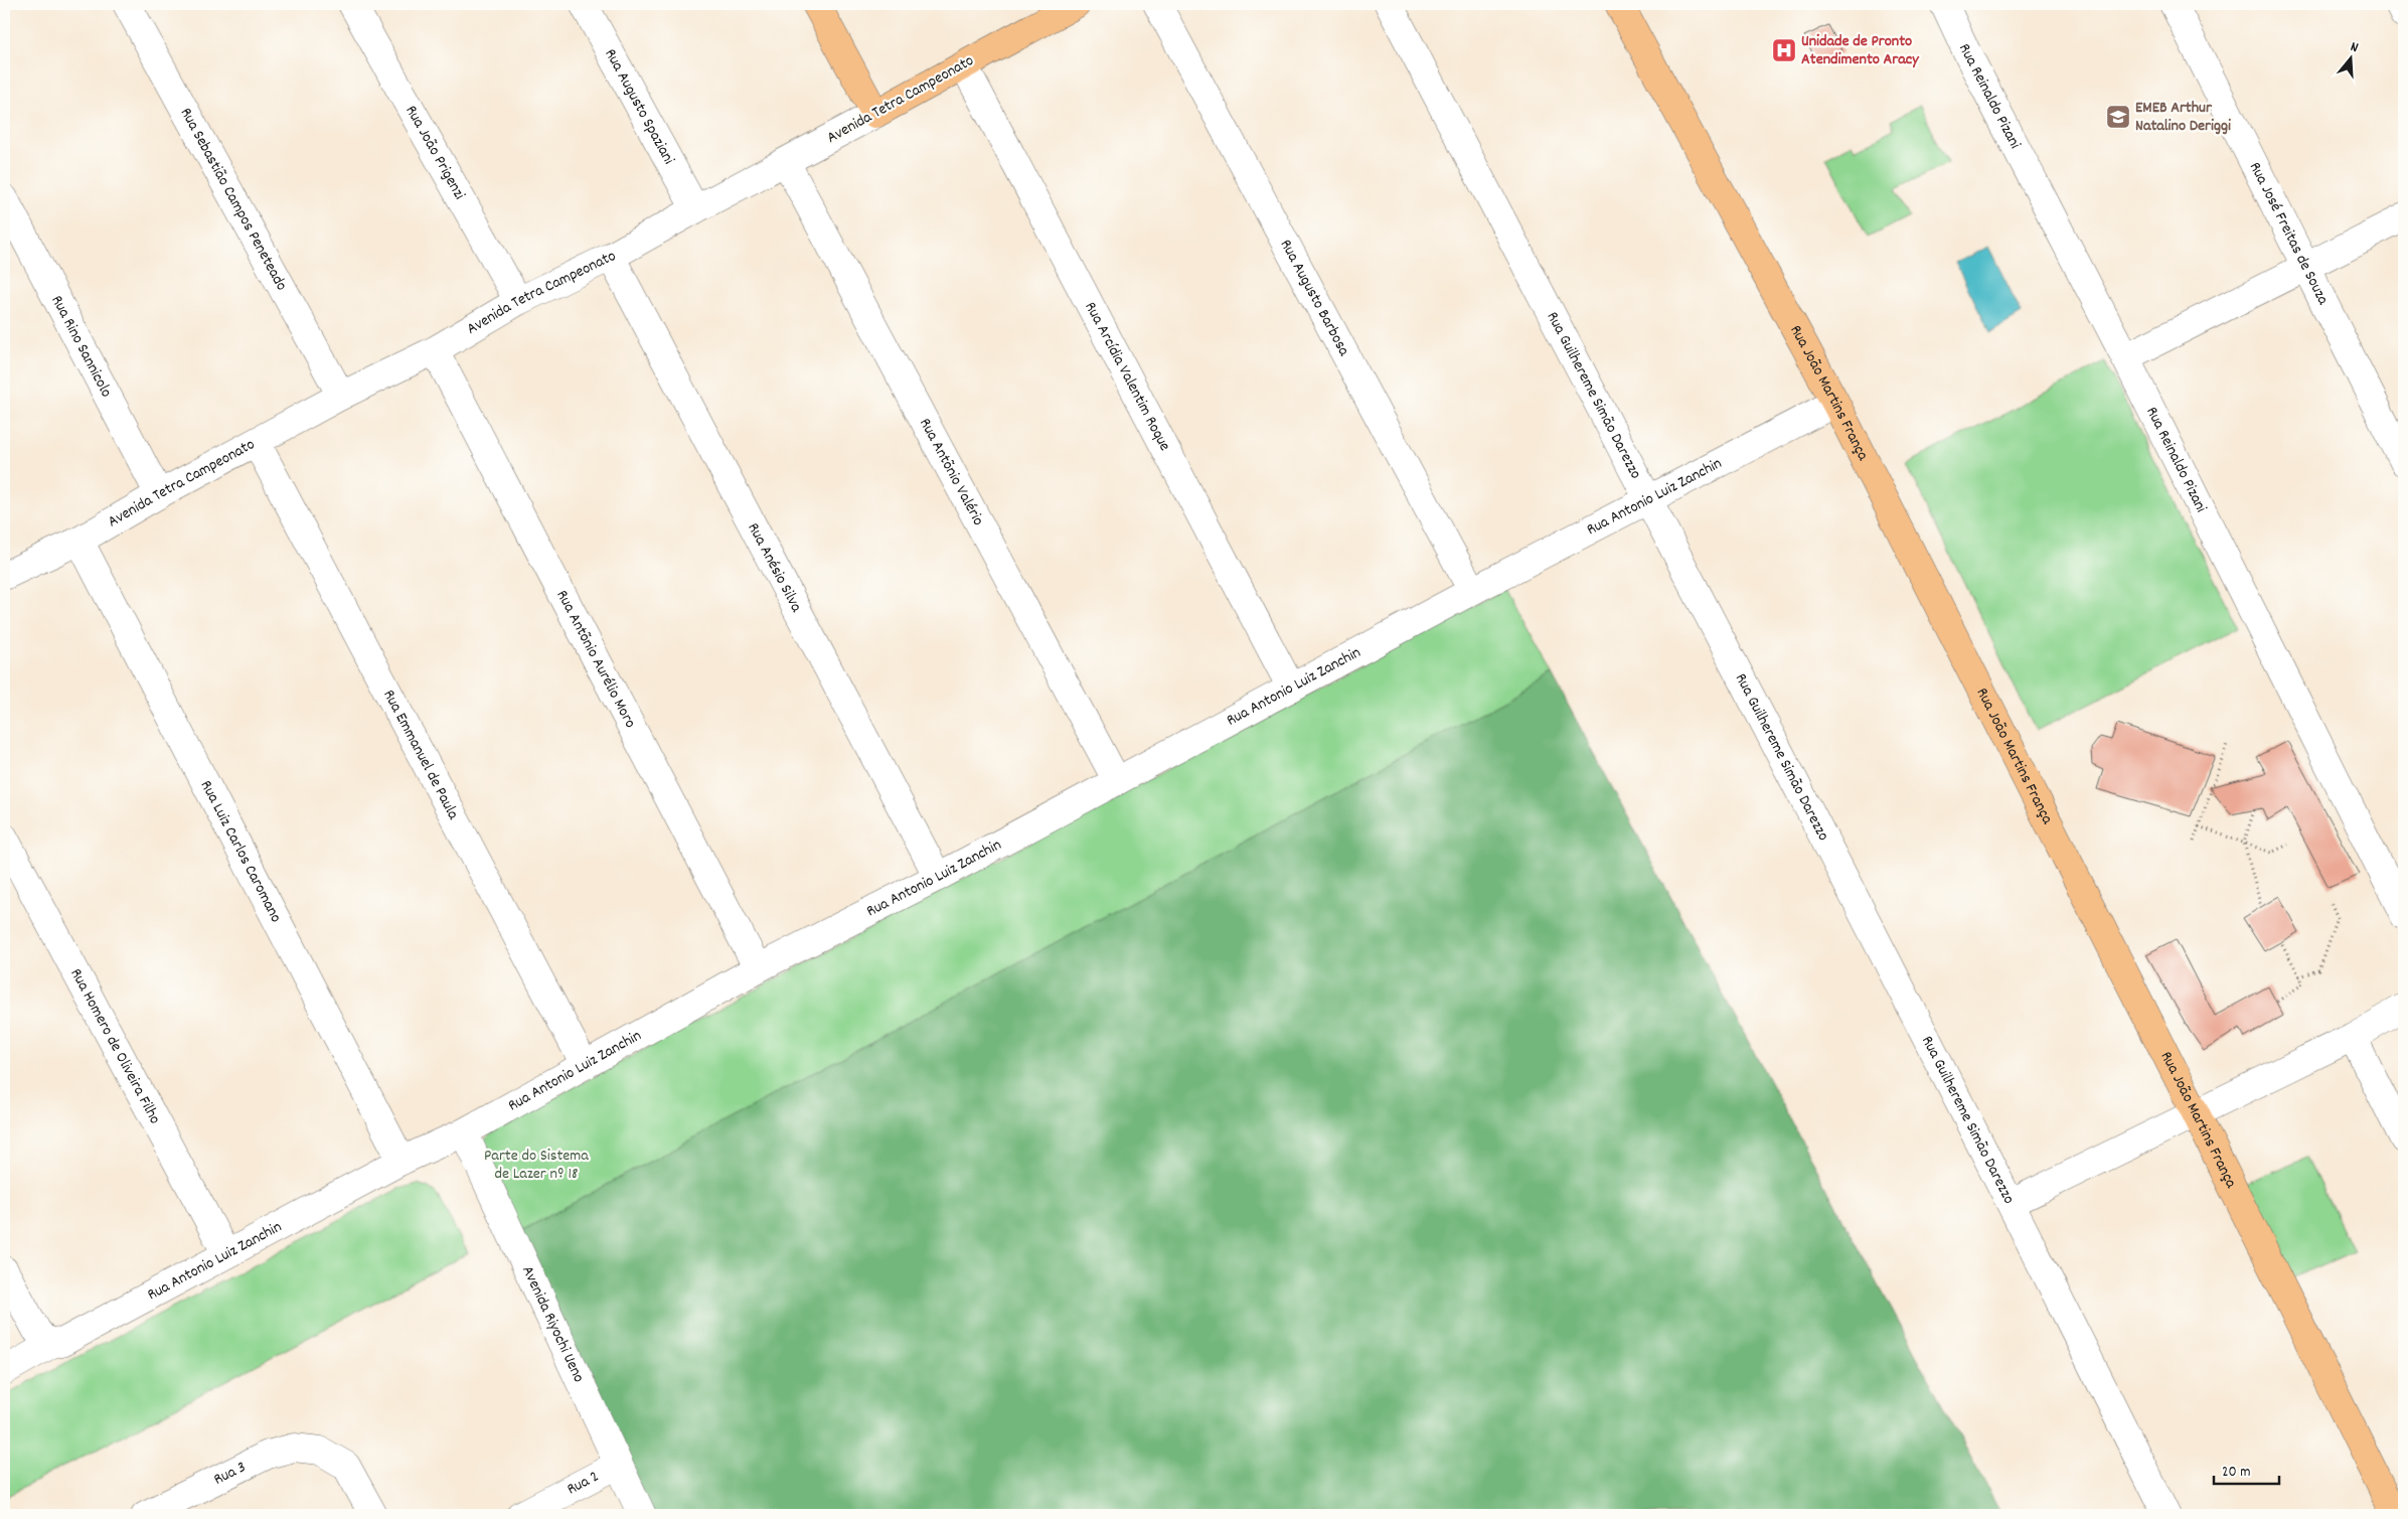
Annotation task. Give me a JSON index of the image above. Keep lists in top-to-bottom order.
{
  "streets": {
    "main road": ["Avenida Tetra Campeonato", "Rua João Martins França"],
    "street": [
      "Rua Reinaldo Pizani",
      "Rua Augusto Spaziani",
      "Rua João Prigenzi",
      "Rua Sebastião Campos Peneteado",
      "Rua José Freitas de Souza",
      "Rua Augusto Barbosa",
      "Rua Rino Sannicolo",
      "Rua Arcídia Valentim Roque",
      "Rua Guilhereme Simão Darezzo",
      "Rua Antõnio Valério",
      "Rua Antonio Luiz Zanchin",
      "Rua Anésio Silva",
      "Rua Antõnio Aurélio Moro",
      "Rua Emmanuel de Paula",
      "Rua Luiz Carlos Caromano",
      "Rua Homero de Oliveira Filho",
      "Avenida Riyochi Ueno",
      "Rua 3",
      "Rua 2"
    ]
  },
  "crossings": [
    ["Avenida Tetra Campeonato", "Rua Augusto Spaziani"],
    ["Avenida Tetra Campeonato", "Rua João Prigenzi"],
    ["Avenida Tetra Campeonato", "Rua Sebastião Campos Peneteado"],
    ["Avenida Tetra Campeonato", "Rua Rino Sannicolo"],
    ["Avenida Tetra Campeonato", "Rua Arcídia Valentim Roque"],
    ["Avenida Tetra Campeonato", "Rua Antõnio Valério"],
    ["Avenida Tetra Campeonato", "Rua Anésio Silva"],
    ["Avenida Tetra Campeonato", "Rua Antõnio Aurélio Moro"],
    ["Avenida Tetra Campeonato", "Rua Emmanuel de Paula"],
    ["Avenida Tetra Campeonato", "Rua Luiz Carlos Caromano"],
    ["Rua Augusto Barbosa", "Rua Antonio Luiz Zanchin"],
    ["Rua Arcídia Valentim Roque", "Rua Antonio Luiz Zanchin"],
    ["Rua João Martins França", "Rua Antonio Luiz Zanchin"],
    ["Rua Guilhereme Simão Darezzo", "Rua Antonio Luiz Zanchin"],
    ["Rua Antõnio Valério", "Rua Antonio Luiz Zanchin"],
    ["Rua Antonio Luiz Zanchin", "Rua Anésio Silva"],
    ["Rua Antonio Luiz Zanchin", "Rua Antõnio Aurélio Moro"],
    ["Rua Antonio Luiz Zanchin", "Rua Emmanuel de Paula"],
    ["Rua Antonio Luiz Zanchin", "Rua Luiz Carlos Caromano"],
    ["Rua Antonio Luiz Zanchin", "Rua Homero de Oliveira Filho"],
    ["Rua Antonio Luiz Zanchin", "Avenida Riyochi Ueno"],
    ["Avenida Riyochi Ueno", "Rua 2"]
  ],
  "parks": ["Parte do Sistema de Lazer nº 18"],
  "places": {
    "hospital": ["Unidade de Pronto Atendimento Aracy"],
    "school or university": ["EMEB Arthur Natalino Deriggi"]
  },
  "scale_bar": "20 m",
  "north": "top"
}
